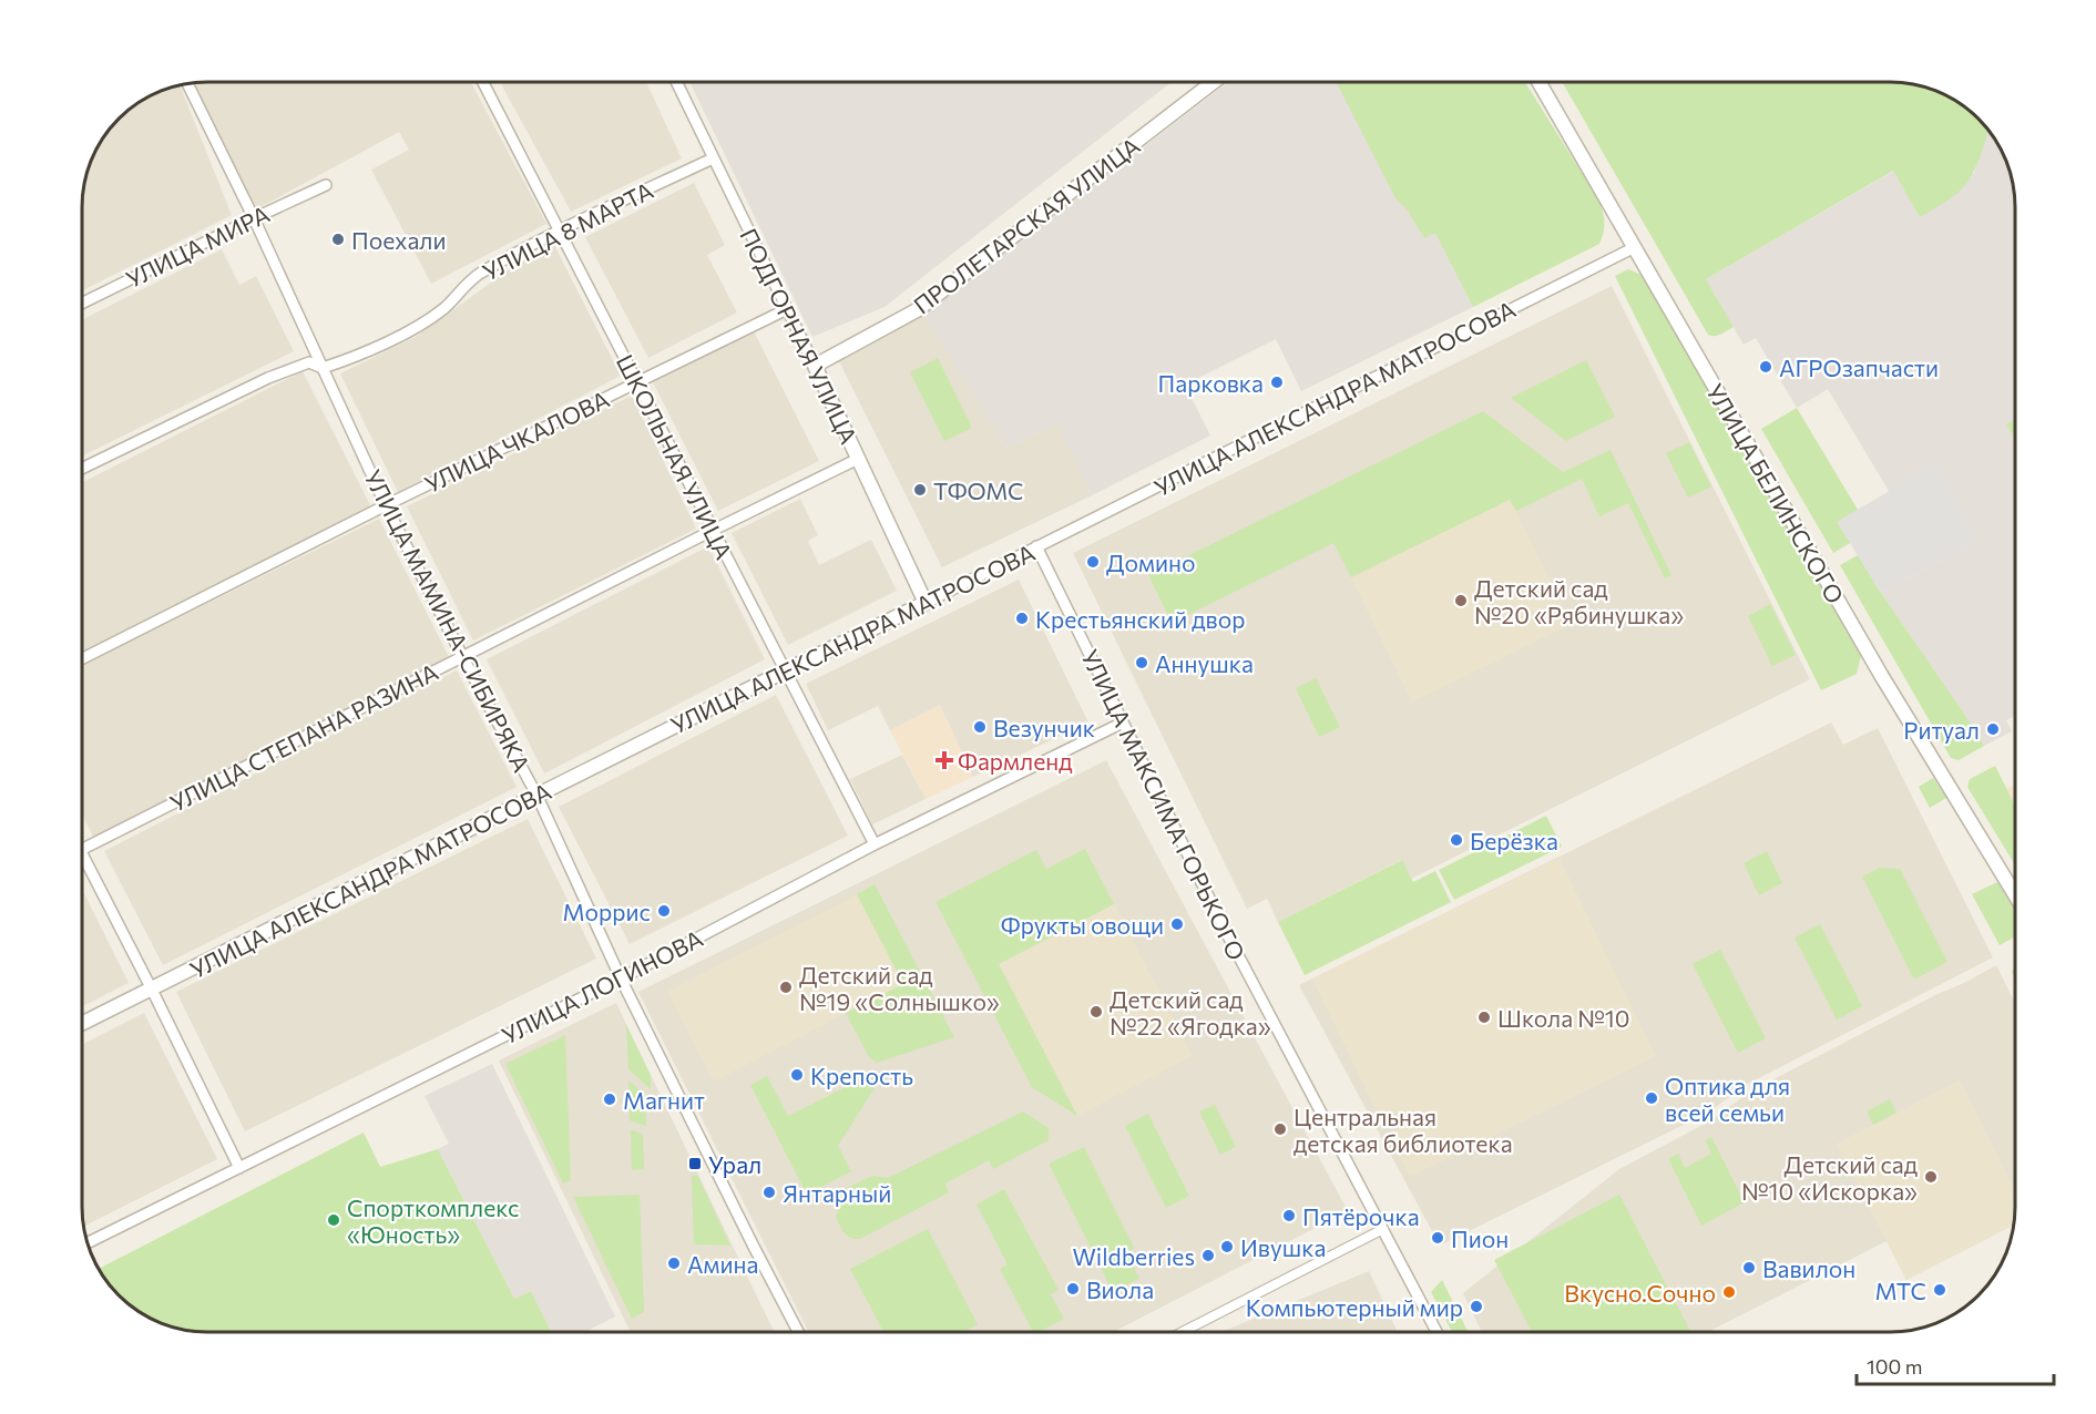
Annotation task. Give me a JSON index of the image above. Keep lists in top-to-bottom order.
{
  "streets": {
    "street": [
      "ПРОЛЕТАРСКАЯ УЛИЦА",
      "УЛИЦА 8 МАРТА",
      "УЛИЦА МИРА",
      "ПОДГОРНАЯ УЛИЦА",
      "УЛИЦА АЛЕКСАНДРА МАТРОСОВА",
      "УЛИЦА ЧКАЛОВА",
      "ШКОЛЬНАЯ УЛИЦА",
      "УЛИЦА БЕЛИНСКОГО",
      "УЛИЦА МАМИНА-СИБИРЯКА",
      "УЛИЦА СТЕПАНА РАЗИНА",
      "УЛИЦА МАКСИМА ГОРЬКОГО",
      "УЛИЦА ЛОГИНОВА"
    ]
  },
  "crossings": [
    ["ПРОЛЕТАРСКАЯ УЛИЦА", "ПОДГОРНАЯ УЛИЦА"],
    ["УЛИЦА 8 МАРТА", "ПОДГОРНАЯ УЛИЦА"],
    ["УЛИЦА 8 МАРТА", "ШКОЛЬНАЯ УЛИЦА"],
    ["УЛИЦА 8 МАРТА", "УЛИЦА МАМИНА-СИБИРЯКА"],
    ["УЛИЦА МИРА", "УЛИЦА МАМИНА-СИБИРЯКА"],
    ["ПОДГОРНАЯ УЛИЦА", "УЛИЦА АЛЕКСАНДРА МАТРОСОВА"],
    ["ПОДГОРНАЯ УЛИЦА", "УЛИЦА ЧКАЛОВА"],
    ["ПОДГОРНАЯ УЛИЦА", "УЛИЦА СТЕПАНА РАЗИНА"],
    ["УЛИЦА АЛЕКСАНДРА МАТРОСОВА", "ШКОЛЬНАЯ УЛИЦА"],
    ["УЛИЦА АЛЕКСАНДРА МАТРОСОВА", "УЛИЦА БЕЛИНСКОГО"],
    ["УЛИЦА АЛЕКСАНДРА МАТРОСОВА", "УЛИЦА МАМИНА-СИБИРЯКА"],
    ["УЛИЦА АЛЕКСАНДРА МАТРОСОВА", "УЛИЦА МАКСИМА ГОРЬКОГО"],
    ["УЛИЦА ЧКАЛОВА", "ШКОЛЬНАЯ УЛИЦА"],
    ["УЛИЦА ЧКАЛОВА", "УЛИЦА МАМИНА-СИБИРЯКА"],
    ["ШКОЛЬНАЯ УЛИЦА", "УЛИЦА СТЕПАНА РАЗИНА"],
    ["ШКОЛЬНАЯ УЛИЦА", "УЛИЦА ЛОГИНОВА"],
    ["УЛИЦА МАМИНА-СИБИРЯКА", "УЛИЦА СТЕПАНА РАЗИНА"],
    ["УЛИЦА МАМИНА-СИБИРЯКА", "УЛИЦА ЛОГИНОВА"],
    ["УЛИЦА МАКСИМА ГОРЬКОГО", "УЛИЦА ЛОГИНОВА"]
  ],
  "places": {
    "other": [
      "Поехали",
      "АГРОзапчасти",
      "Парковка",
      "ТФОМС",
      "Домино",
      "Детский сад №20 «Рябинушка»",
      "Крестьянский двор",
      "Аннушка",
      "Везунчик",
      "Ритуал",
      "Берёзка",
      "Моррис",
      "Фрукты овощи",
      "Детский сад №19 «Солнышко»",
      "Детский сад №22 «Ягодка»",
      "Школа №10",
      "Крепость",
      "Оптика для всей семьи",
      "Магнит",
      "Центральная детская библиотека",
      "Детский сад №10 «Искорка»",
      "Янтарный",
      "Пятёрочка",
      "Спорткомплекс «Юность»",
      "Пион",
      "Ивушка",
      "Wildberries",
      "Амина",
      "Вавилон",
      "Виола",
      "МТС",
      "Вкусно.Сочно",
      "Компьютерный мир"
    ],
    "health": ["Фармленд"],
    "transit": ["Урал"]
  },
  "scale_bar": "100 m"
}
